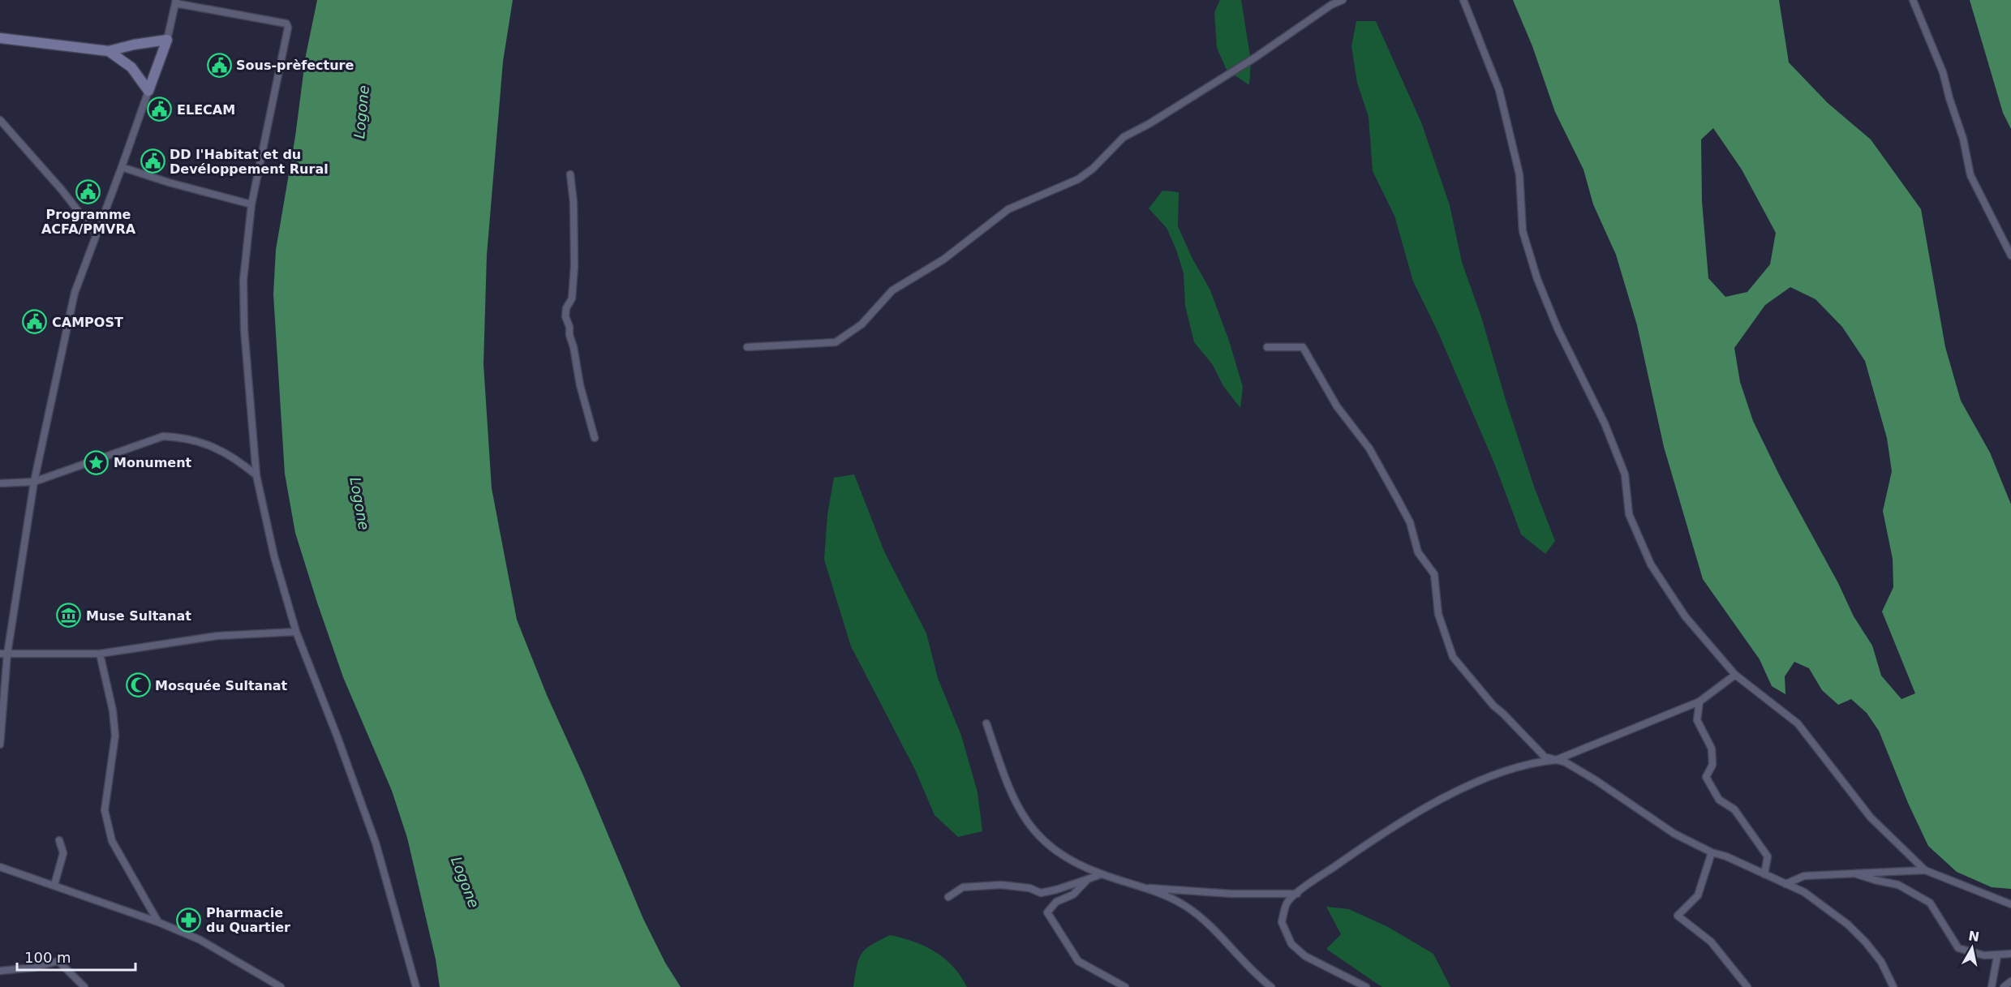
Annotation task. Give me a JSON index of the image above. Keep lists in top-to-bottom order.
{
  "water": ["Logone"],
  "places": {
    "public building": [
      "Sous-prèfecture",
      "ELECAM",
      "DD l'Habitat et du Devéloppement Rural",
      "Programme ACFA/PMVRA",
      "CAMPOST"
    ],
    "place": ["Monument"],
    "museum": ["Muse Sultanat"],
    "mosque": ["Mosquée Sultanat"],
    "pharmacy": ["Pharmacie du Quartier"]
  },
  "scale_bar": "100 m",
  "north": "top"
}
